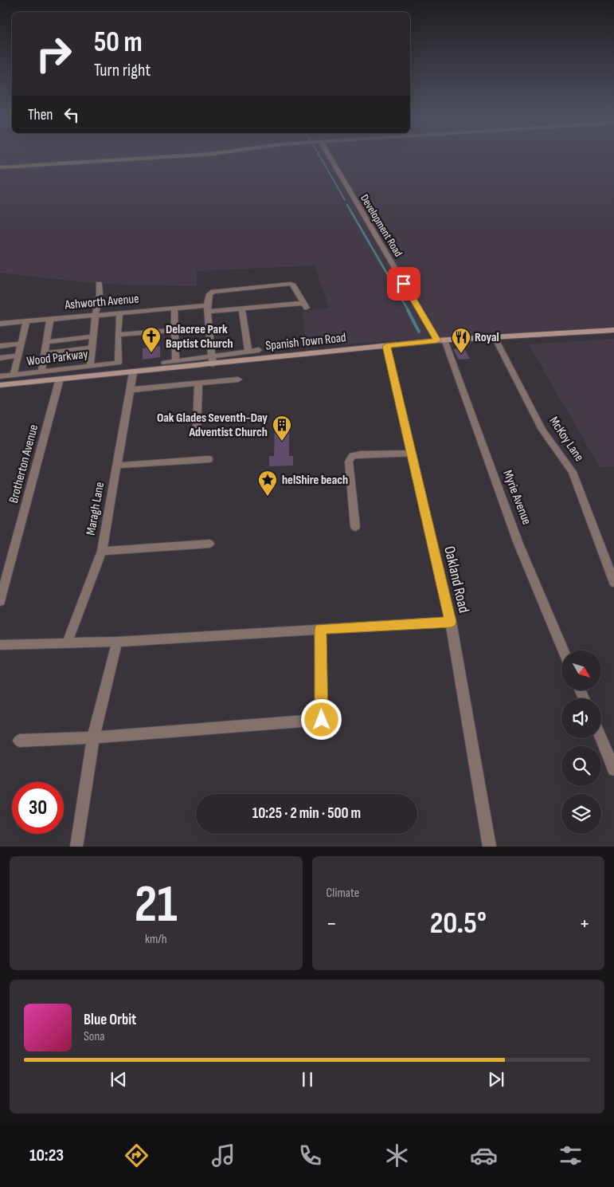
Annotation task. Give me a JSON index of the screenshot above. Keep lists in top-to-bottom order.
{
  "streets": {
    "main road": ["Spanish Town Road"],
    "street": [
      "Development Road",
      "Ashworth Avenue",
      "Wood Parkway",
      "McKoy Lane",
      "Brotherton Avenue",
      "Myrie Avenue",
      "Maragh Lane",
      "Oakland Road"
    ]
  },
  "crossings": [
    ["Development Road", "Spanish Town Road"],
    ["Development Road", "Myrie Avenue"],
    ["Spanish Town Road", "McKoy Lane"],
    ["Spanish Town Road", "Brotherton Avenue"],
    ["Spanish Town Road", "Myrie Avenue"],
    ["Spanish Town Road", "Maragh Lane"],
    ["Spanish Town Road", "Oakland Road"]
  ],
  "places": {
    "church": ["Delacree Park Baptist Church"],
    "restaurant": ["Royal"],
    "building": ["Oak Glades Seventh-Day Adventist Church"],
    "place": ["helShire beach"]
  },
  "north": "bottom right",
  "page": {
    "turn": ["50 m", "Turn right"],
    "then": "Then",
    "limit": "30",
    "trip": "10:25 · 2 min · 500 m",
    "tile": [
      ["21", "km/h"],
      "Climate"
    ],
    "heat": ["−", "20.5°", "+"],
    "song": ["Blue Orbit", "Sona"],
    "tabs": "10:23"
  }
}
